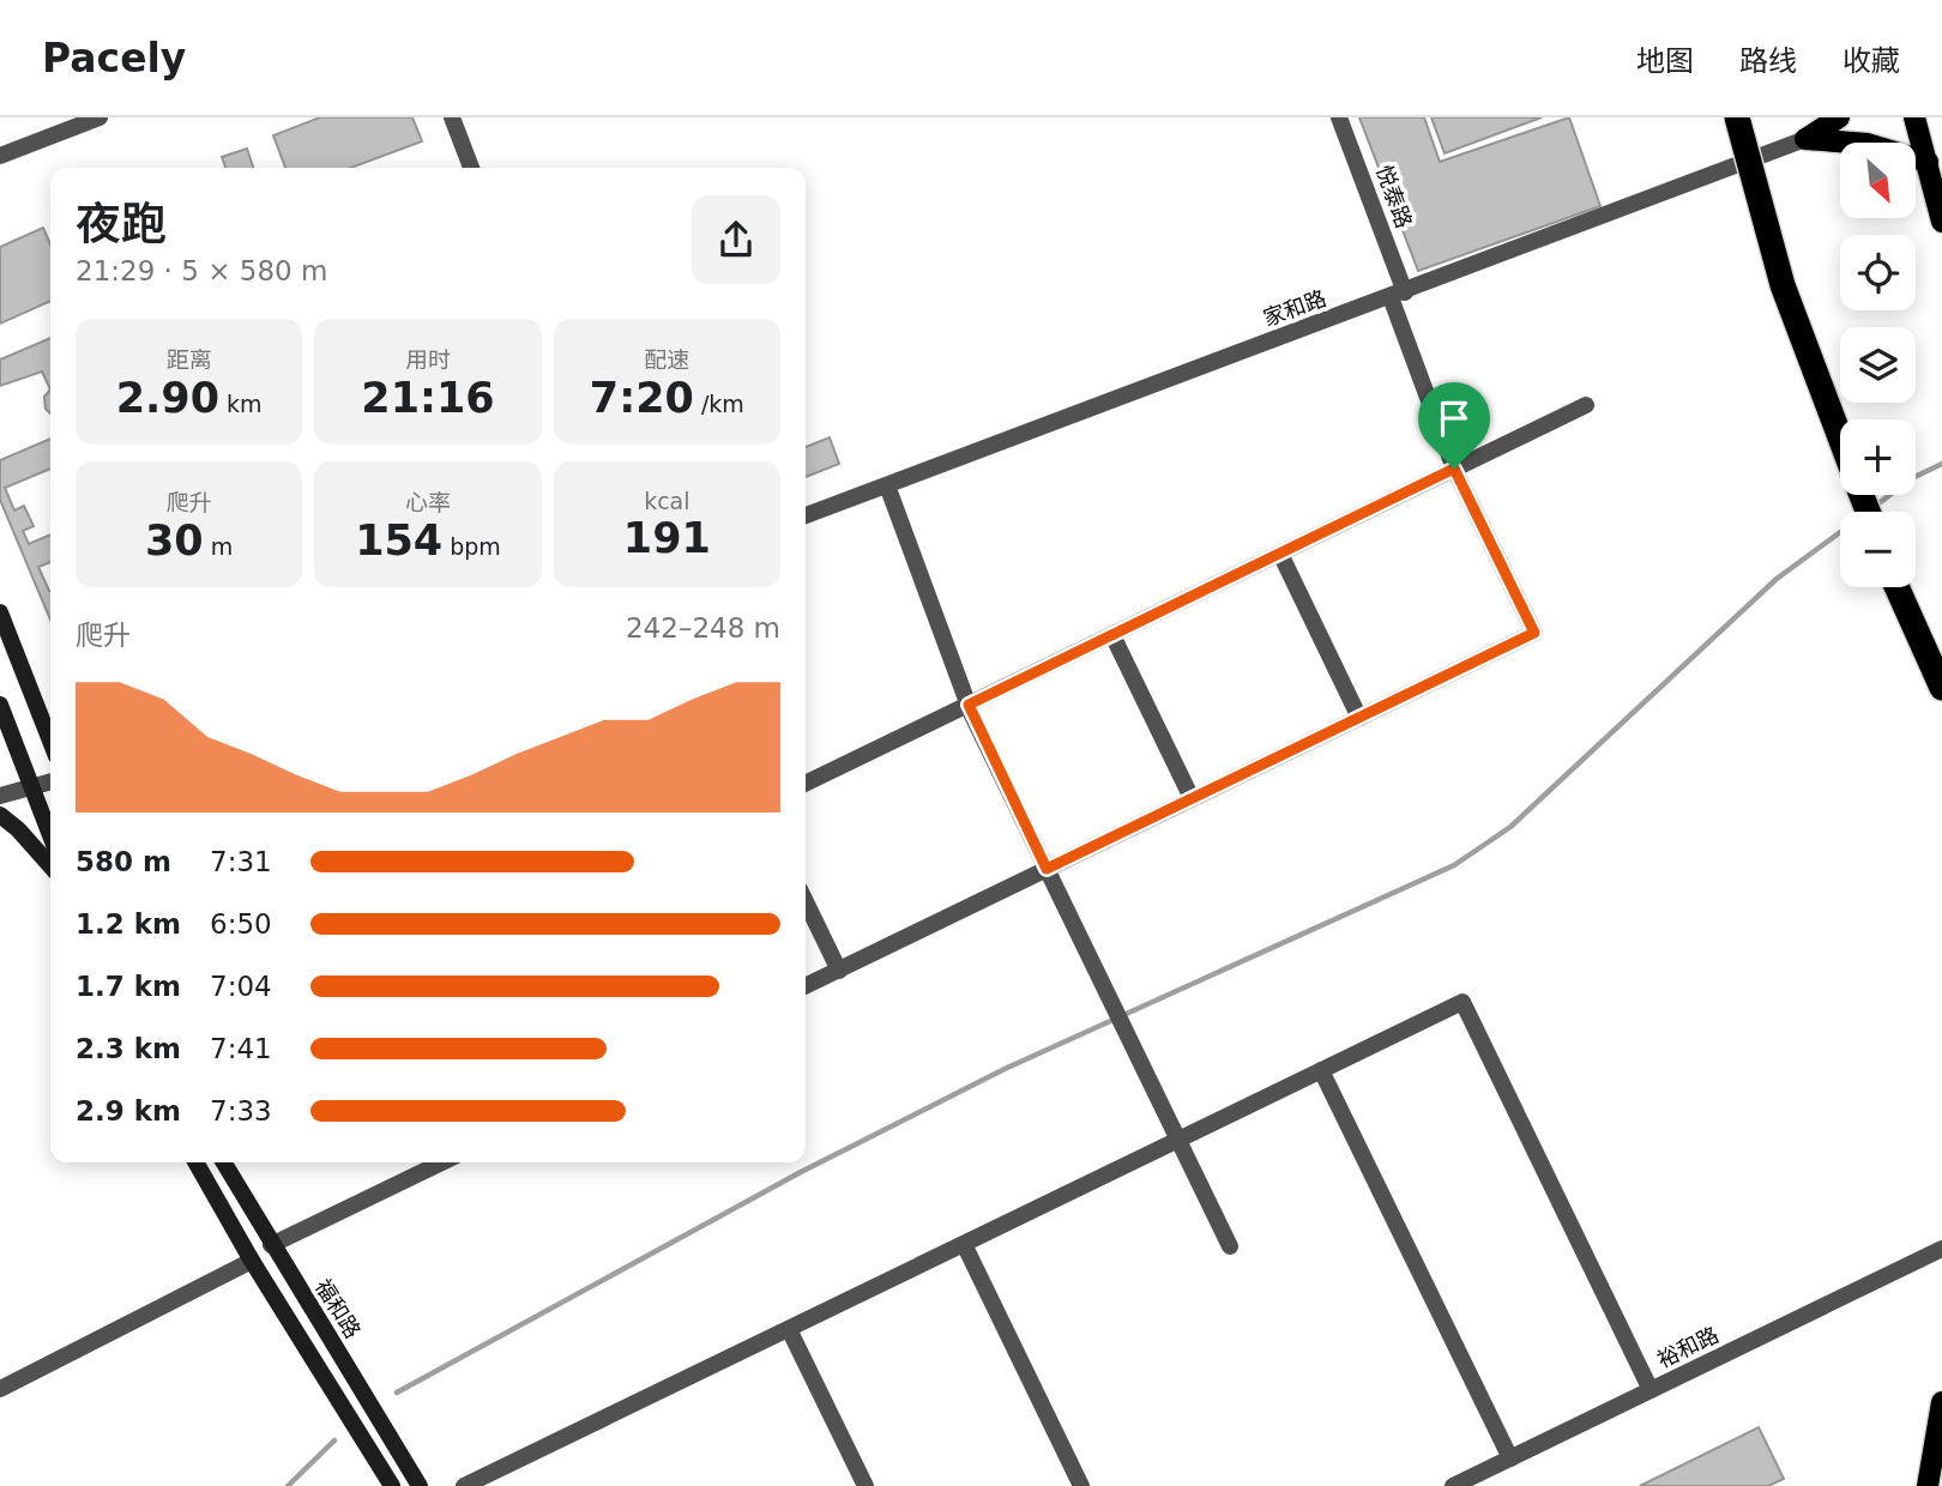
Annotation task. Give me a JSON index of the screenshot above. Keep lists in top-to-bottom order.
{
  "streets": {
    "main road": ["福和路"],
    "street": ["悦泰路", "家和路", "裕和路"]
  },
  "crossings": [
    ["悦泰路", "家和路"]
  ],
  "north": "bottom right",
  "page": {
    "header": "Pacely",
    "nav": ["地图", "路线", "收藏"],
    "map_buttons": ["+", "−"],
    "heading": ["夜跑", "21:29 · 5 × 580 m"],
    "stats": [
      ["距离", "2.90 km"],
      ["用时", "21:16"],
      ["配速", "7:20 /km"],
      ["爬升", "30 m"],
      ["心率", "154 bpm"],
      ["kcal", "191"]
    ],
    "chart": ["爬升", "242–248 m"],
    "list": [
      {
        "name": "580 m",
        "note": "7:31"
      },
      {
        "name": "1.2 km",
        "note": "6:50"
      },
      {
        "name": "1.7 km",
        "note": "7:04"
      },
      {
        "name": "2.3 km",
        "note": "7:41"
      },
      {
        "name": "2.9 km",
        "note": "7:33"
      }
    ]
  }
}
